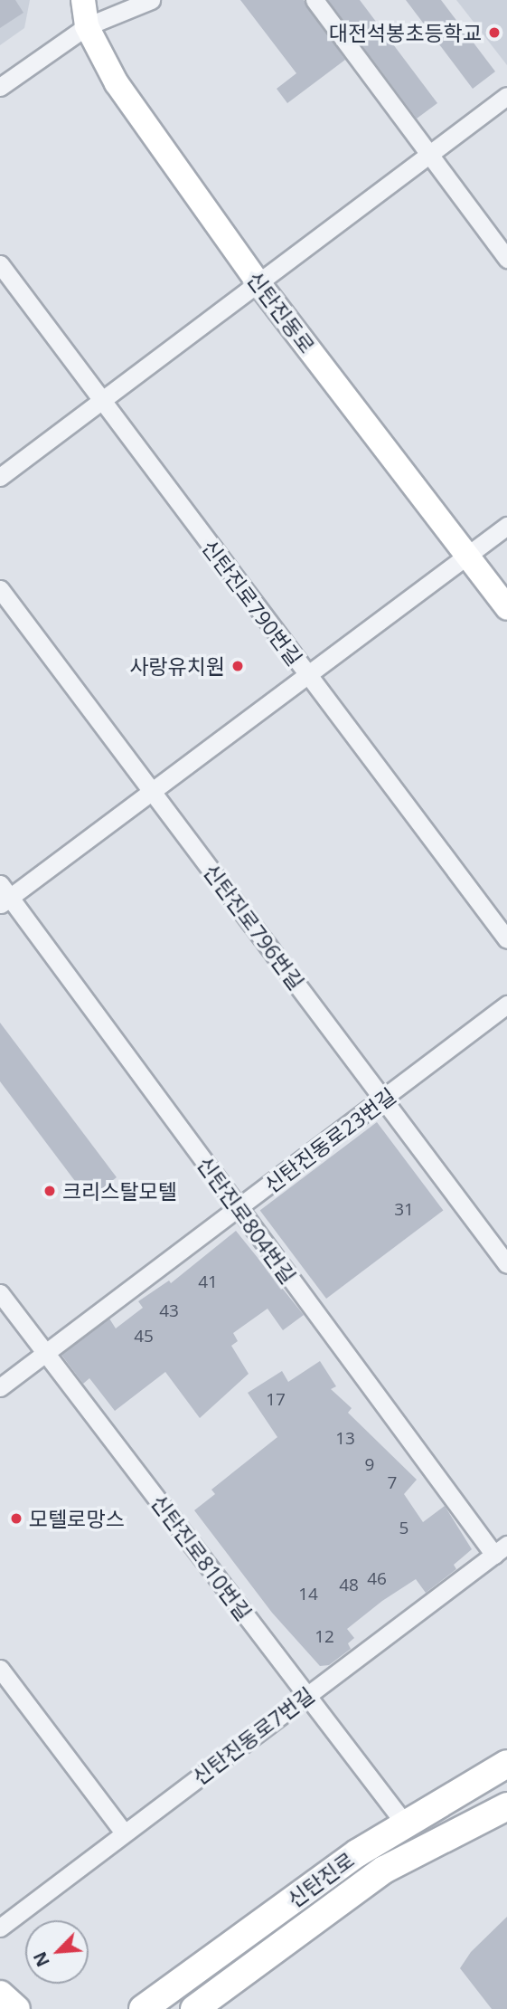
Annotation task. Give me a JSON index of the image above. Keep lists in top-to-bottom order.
{
  "streets": {
    "main road": ["신탄진동로", "신탄진로"],
    "street": [
      "신탄진로790번길",
      "신탄진로796번길",
      "신탄진동로23번길",
      "신탄진로804번길",
      "신탄진로810번길",
      "신탄진동로7번길"
    ]
  },
  "crossings": [
    ["신탄진로796번길", "신탄진동로23번길"],
    ["신탄진동로23번길", "신탄진로804번길"],
    ["신탄진동로23번길", "신탄진로810번길"],
    ["신탄진로804번길", "신탄진동로7번길"],
    ["신탄진로810번길", "신탄진동로7번길"],
    ["신탄진로810번길", "신탄진로"]
  ],
  "places": [
    "대전석봉초등학교",
    "사랑유치원",
    "크리스탈모텔",
    "모텔로망스"
  ],
  "house_numbers": [
    "31",
    "41",
    "43",
    "45",
    "17",
    "13",
    "9",
    "7",
    "5",
    "46",
    "48",
    "14",
    "12"
  ],
  "north": "bottom left"
}
